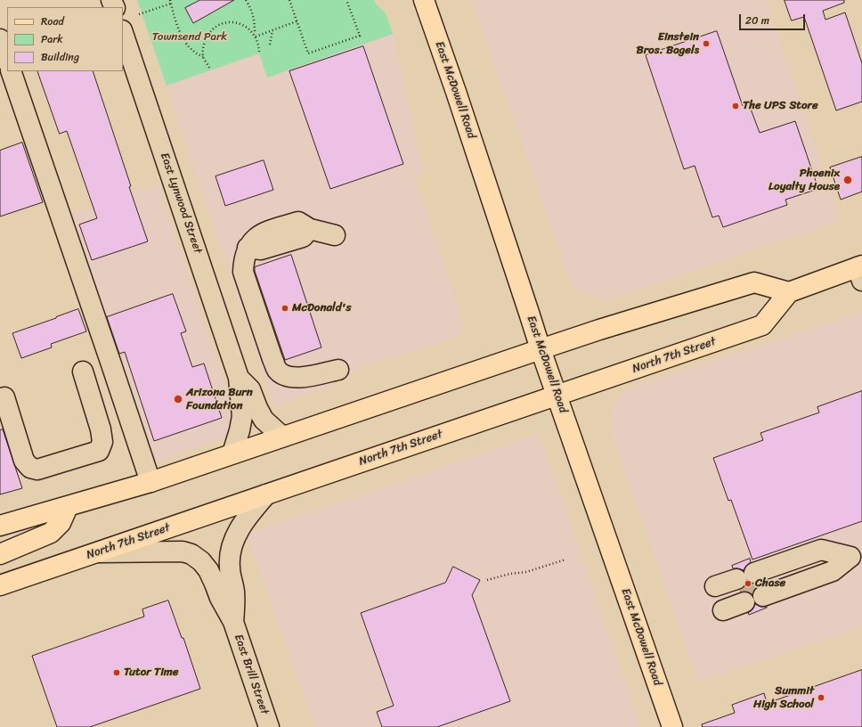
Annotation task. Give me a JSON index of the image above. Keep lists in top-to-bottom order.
{
  "streets": {
    "main road": ["East McDowell Road", "North 7th Street"],
    "street": ["East Lynwood Street", "East Brill Street"]
  },
  "crossings": [
    ["East McDowell Road", "North 7th Street"],
    ["North 7th Street", "East Brill Street"]
  ],
  "parks": ["Townsend Park"],
  "places": [
    "Einstein Bros. Bagels",
    "The UPS Store",
    "Phoenix Loyalty House",
    "McDonald's",
    "Arizona Burn Foundation",
    "Chase",
    "Tutor Time",
    "Summit High School"
  ],
  "legend": ["Road", "Park", "Building"],
  "scale_bar": "20 m"
}
